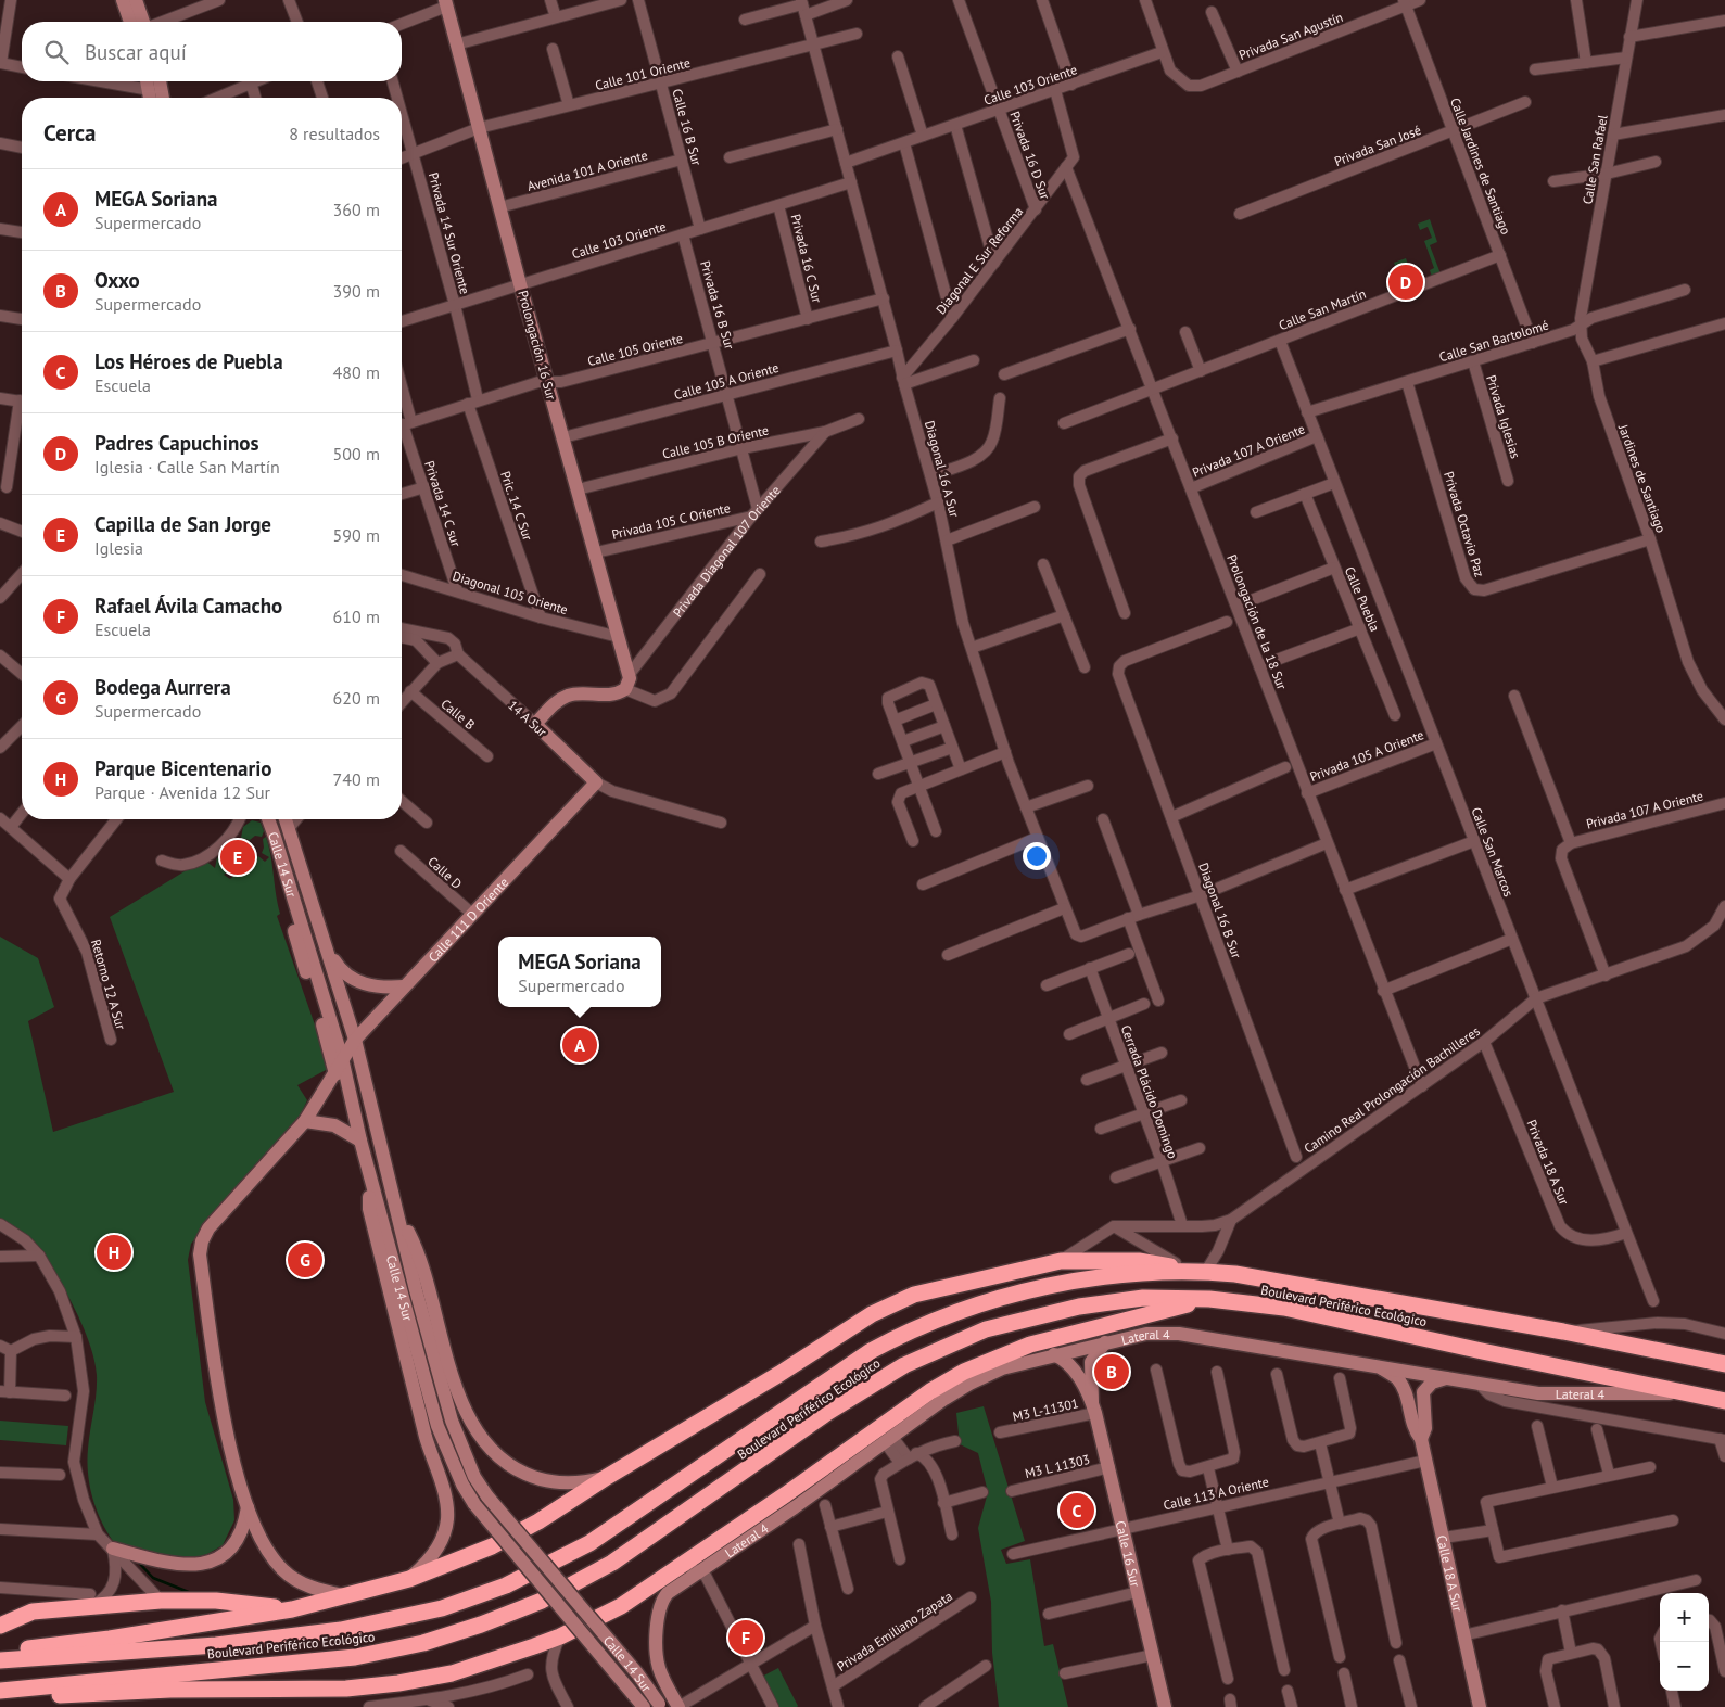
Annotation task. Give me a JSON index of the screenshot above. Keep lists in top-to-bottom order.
{
  "streets": {
    "highway": ["Boulevard Periférico Ecológico"],
    "street": [
      "Privada San Agustín",
      "Calle 101 Oriente",
      "Calle 103 Oriente",
      "Calle 16 B Sur",
      "Privada San José",
      "Privada 16 D Sur",
      "Calle San Rafael",
      "Calle Jardines de Santiago",
      "Avenida 101 A Oriente",
      "Privada 14 Sur Oriente",
      "Privada 16 C Sur",
      "Diagonal E Sur Reforma",
      "Privada 16 B Sur",
      "Calle San Martín",
      "Calle San Bartolomé",
      "Prolongación 16 Sur",
      "Calle 105 Oriente",
      "Calle 105 A Oriente",
      "Privada Iglesias",
      "Calle 105 B Oriente",
      "Privada 107 A Oriente",
      "Diagonal 16 A Sur",
      "Jardines de Santiago",
      "Privada 14 C sur",
      "Pric. 14 C Sur",
      "Privada 105 C Oriente",
      "Privada Octavio Paz",
      "Privada Diagonal 107 Oriente",
      "Diagonal 105 Oriente",
      "Calle Puebla",
      "Prolongación de la 18 Sur",
      "Calle B",
      "14 A Sur",
      "Privada 105 A Oriente",
      "Calle San Marcos",
      "Calle 14 Sur",
      "Calle D",
      "Diagonal 16 B Sur",
      "Calle 111 D Oriente",
      "Retorno 12 A Sur",
      "Camino Real Prolongación Bachilleres",
      "Cerrada Plácido Domingo",
      "Privada 18 A Sur",
      "Lateral 4",
      "M3 L-11301",
      "M3 L 11303",
      "Calle 113 A Oriente",
      "Calle 16 Sur",
      "Calle 18 A Sur",
      "Privada Emiliano Zapata"
    ]
  },
  "crossings": [
    ["Privada San Agustín", "Calle 103 Oriente"],
    ["Privada San Agustín", "Calle Jardines de Santiago"],
    ["Calle 101 Oriente", "Calle 16 B Sur"],
    ["Calle 101 Oriente", "Privada 14 Sur Oriente"],
    ["Calle 101 Oriente", "Prolongación 16 Sur"],
    ["Calle 101 Oriente", "Diagonal 16 A Sur"],
    ["Calle 103 Oriente", "Calle 16 B Sur"],
    ["Calle 103 Oriente", "Privada 16 D Sur"],
    ["Calle 103 Oriente", "Privada 14 Sur Oriente"],
    ["Calle 103 Oriente", "Privada 16 C Sur"],
    ["Calle 103 Oriente", "Diagonal E Sur Reforma"],
    ["Calle 103 Oriente", "Privada 16 B Sur"],
    ["Calle 103 Oriente", "Prolongación 16 Sur"],
    ["Calle 103 Oriente", "Diagonal 16 A Sur"],
    ["Calle 16 B Sur", "Avenida 101 A Oriente"],
    ["Privada San José", "Calle Jardines de Santiago"],
    ["Privada 16 D Sur", "Diagonal E Sur Reforma"],
    ["Calle San Rafael", "Calle San Bartolomé"],
    ["Calle San Rafael", "Jardines de Santiago"],
    ["Calle Jardines de Santiago", "Calle San Martín"],
    ["Calle Jardines de Santiago", "Calle San Bartolomé"],
    ["Avenida 101 A Oriente", "Prolongación 16 Sur"],
    ["Privada 14 Sur Oriente", "Calle 105 Oriente"],
    ["Privada 14 Sur Oriente", "Pric. 14 C Sur"],
    ["Privada 16 C Sur", "Calle 105 Oriente"],
    ["Diagonal E Sur Reforma", "Diagonal 16 A Sur"],
    ["Diagonal E Sur Reforma", "Prolongación de la 18 Sur"],
    ["Privada 16 B Sur", "Calle 105 Oriente"],
    ["Privada 16 B Sur", "Calle 105 A Oriente"],
    ["Privada 16 B Sur", "Calle 105 B Oriente"],
    ["Privada 16 B Sur", "Privada 105 C Oriente"],
    ["Privada 16 B Sur", "Privada Diagonal 107 Oriente"],
    ["Calle San Martín", "Prolongación de la 18 Sur"],
    ["Calle San Martín", "Calle San Marcos"],
    ["Calle San Bartolomé", "Privada Iglesias"],
    ["Calle San Bartolomé", "Jardines de Santiago"],
    ["Calle San Bartolomé", "Privada Octavio Paz"],
    ["Calle San Bartolomé", "Calle San Marcos"],
    ["Prolongación 16 Sur", "Calle 105 Oriente"],
    ["Prolongación 16 Sur", "Calle 105 A Oriente"],
    ["Prolongación 16 Sur", "Calle 105 B Oriente"],
    ["Prolongación 16 Sur", "Privada 105 C Oriente"],
    ["Prolongación 16 Sur", "Privada Diagonal 107 Oriente"],
    ["Prolongación 16 Sur", "Diagonal 105 Oriente"],
    ["Calle 105 Oriente", "Diagonal 16 A Sur"],
    ["Calle 105 Oriente", "Privada 14 C sur"],
    ["Calle 105 Oriente", "Pric. 14 C Sur"],
    ["Calle 105 A Oriente", "Diagonal 16 A Sur"],
    ["Calle 105 B Oriente", "Privada Diagonal 107 Oriente"],
    ["Privada 107 A Oriente", "Prolongación de la 18 Sur"],
    ["Privada 107 A Oriente", "Calle San Marcos"],
    ["Jardines de Santiago", "Privada Octavio Paz"],
    ["Privada 14 C sur", "Diagonal 105 Oriente"],
    ["Pric. 14 C Sur", "Diagonal 105 Oriente"],
    ["Privada 105 C Oriente", "Privada Diagonal 107 Oriente"],
    ["Prolongación de la 18 Sur", "Privada 105 A Oriente"],
    ["Prolongación de la 18 Sur", "Camino Real Prolongación Bachilleres"],
    ["14 A Sur", "Calle 111 D Oriente"],
    ["Privada 105 A Oriente", "Calle San Marcos"],
    ["Calle San Marcos", "Camino Real Prolongación Bachilleres"],
    ["Calle San Marcos", "Privada 18 A Sur"],
    ["Calle 14 Sur", "Calle 111 D Oriente"],
    ["Calle D", "Calle 111 D Oriente"],
    ["Camino Real Prolongación Bachilleres", "Cerrada Plácido Domingo"],
    ["Camino Real Prolongación Bachilleres", "Privada 18 A Sur"],
    ["Boulevard Periférico Ecológico", "Lateral 4"],
    ["Lateral 4", "Calle 16 Sur"],
    ["Lateral 4", "Calle 18 A Sur"],
    ["M3 L-11301", "Calle 16 Sur"],
    ["M3 L 11303", "Calle 16 Sur"],
    ["Calle 113 A Oriente", "Calle 16 Sur"],
    ["Calle 113 A Oriente", "Calle 18 A Sur"]
  ],
  "page": {
    "search": "Buscar aquí",
    "heading": ["Cerca", "8 resultados"],
    "list": [
      {
        "mark": "A",
        "name": "MEGA Soriana",
        "note": "Supermercado",
        "value": "360 m"
      },
      {
        "mark": "B",
        "name": "Oxxo",
        "note": "Supermercado",
        "value": "390 m"
      },
      {
        "mark": "C",
        "name": "Los Héroes de Puebla",
        "note": "Escuela",
        "value": "480 m"
      },
      {
        "mark": "D",
        "name": "Padres Capuchinos",
        "note": "Iglesia · Calle San Martín",
        "value": "500 m"
      },
      {
        "mark": "E",
        "name": "Capilla de San Jorge",
        "note": "Iglesia",
        "value": "590 m"
      },
      {
        "mark": "F",
        "name": "Rafael Ávila Camacho",
        "note": "Escuela",
        "value": "610 m"
      },
      {
        "mark": "G",
        "name": "Bodega Aurrera",
        "note": "Supermercado",
        "value": "620 m"
      },
      {
        "mark": "H",
        "name": "Parque Bicentenario",
        "note": "Parque · Avenida 12 Sur",
        "value": "740 m"
      }
    ],
    "pins": [
      "D",
      "E",
      "A",
      "H",
      "G",
      "B",
      "C",
      "F"
    ],
    "popup": ["MEGA Soriana", "Supermercado"],
    "map_buttons": ["+", "−"]
  }
}
